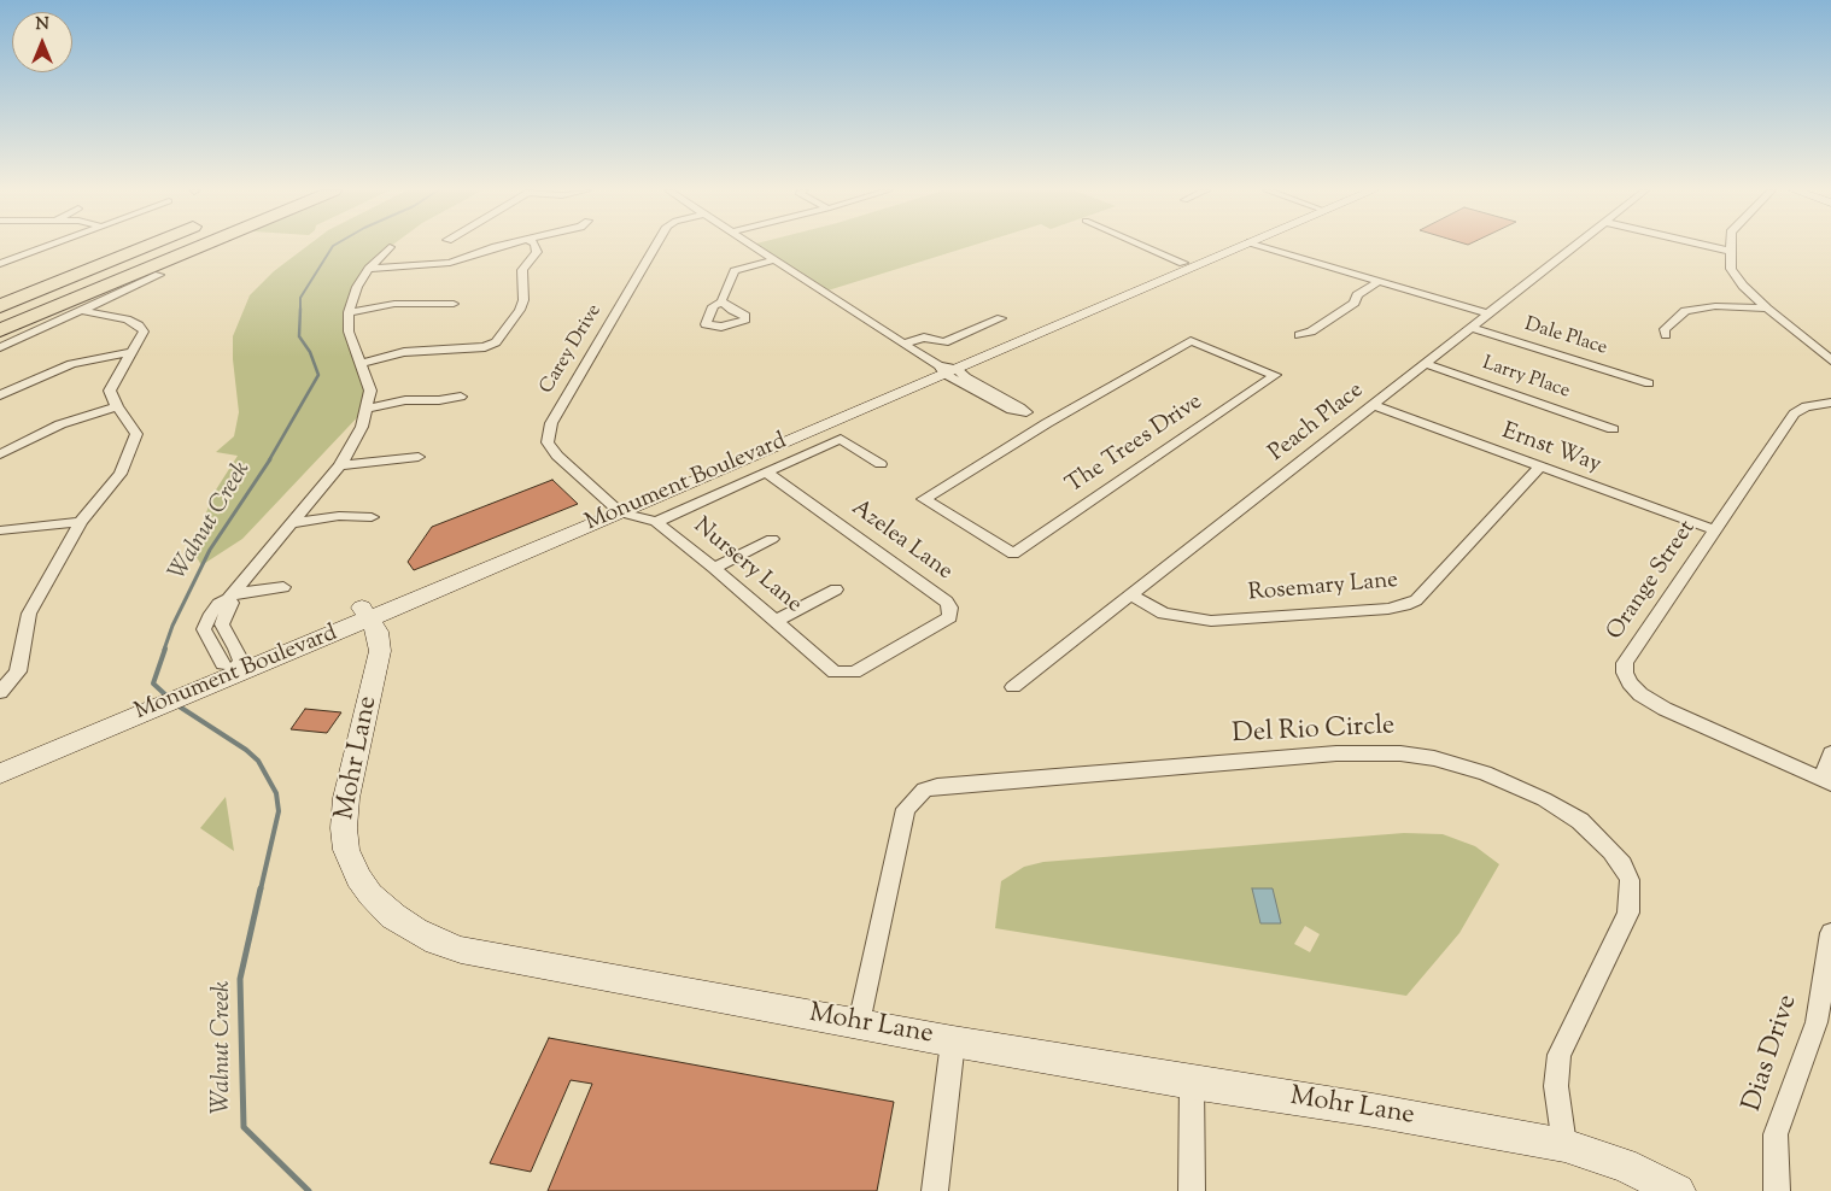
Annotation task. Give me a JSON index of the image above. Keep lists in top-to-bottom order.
{
  "streets": {
    "main road": ["Monument Boulevard", "Mohr Lane"],
    "street": [
      "Dale Place",
      "Carey Drive",
      "Larry Place",
      "Peach Place",
      "The Trees Drive",
      "Ernst Way",
      "Azelea Lane",
      "Nursery Lane",
      "Orange Street",
      "Rosemary Lane",
      "Del Rio Circle",
      "Dias Drive"
    ]
  },
  "crossings": [
    ["Dale Place", "Peach Place"],
    ["Carey Drive", "Monument Boulevard"],
    ["Carey Drive", "Nursery Lane"],
    ["Larry Place", "Peach Place"],
    ["Peach Place", "Ernst Way"],
    ["Peach Place", "Rosemary Lane"],
    ["Ernst Way", "Orange Street"],
    ["Ernst Way", "Rosemary Lane"],
    ["Monument Boulevard", "Nursery Lane"],
    ["Monument Boulevard", "Mohr Lane"],
    ["Azelea Lane", "Nursery Lane"],
    ["Del Rio Circle", "Mohr Lane"]
  ],
  "water": ["Walnut Creek"],
  "north": "top"
}
